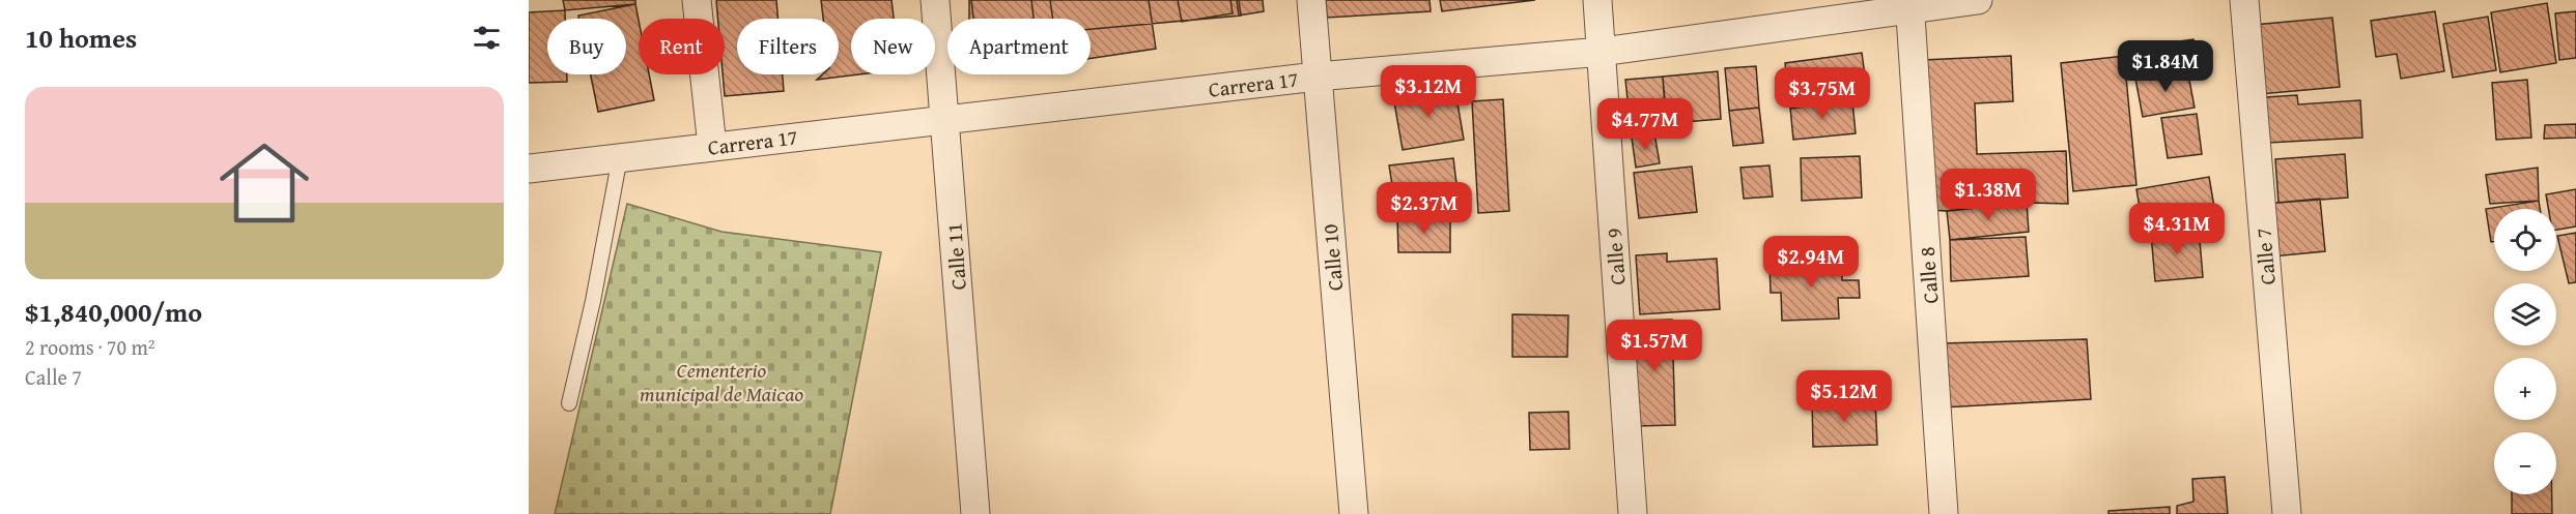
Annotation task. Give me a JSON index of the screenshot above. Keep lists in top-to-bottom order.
{
  "streets": {
    "street": [
      "Carrera 17",
      "Calle 11",
      "Calle 9",
      "Calle 7",
      "Calle 10",
      "Calle 8"
    ]
  },
  "crossings": [
    ["Carrera 17", "Calle 11"],
    ["Carrera 17", "Calle 9"],
    ["Carrera 17", "Calle 10"],
    ["Carrera 17", "Calle 8"]
  ],
  "parks": ["Cementerio municipal de Maicao"],
  "page": {
    "heading": "10 homes",
    "chip": [
      "Buy",
      "Rent",
      "Filters",
      "New",
      "Apartment"
    ],
    "price": [
      "$1.84M",
      "$3.12M",
      "$3.75M",
      "$4.77M",
      "$1.38M",
      "$2.37M",
      "$4.31M",
      "$2.94M",
      "$1.57M",
      "$5.12M"
    ],
    "list": [
      {
        "name": "$1,840,000/mo",
        "note": "2 rooms · 70 m² · Calle 7"
      }
    ],
    "map_buttons": ["+", "−"]
  }
}
